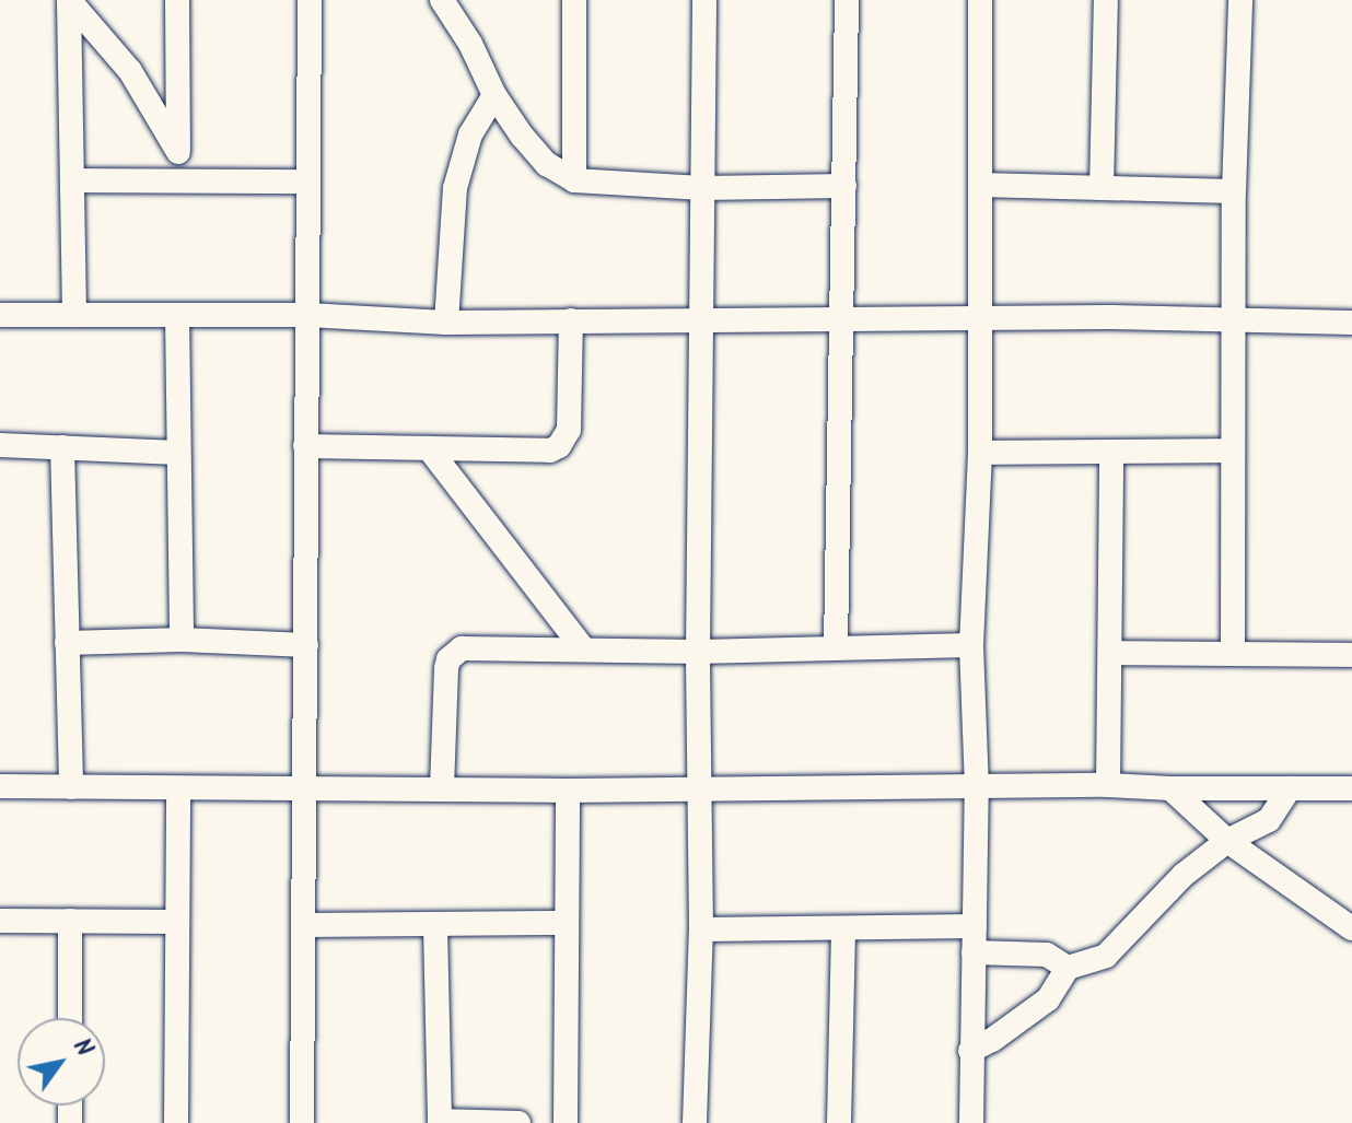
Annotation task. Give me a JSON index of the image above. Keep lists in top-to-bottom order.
{
  "north": "top right"
}
